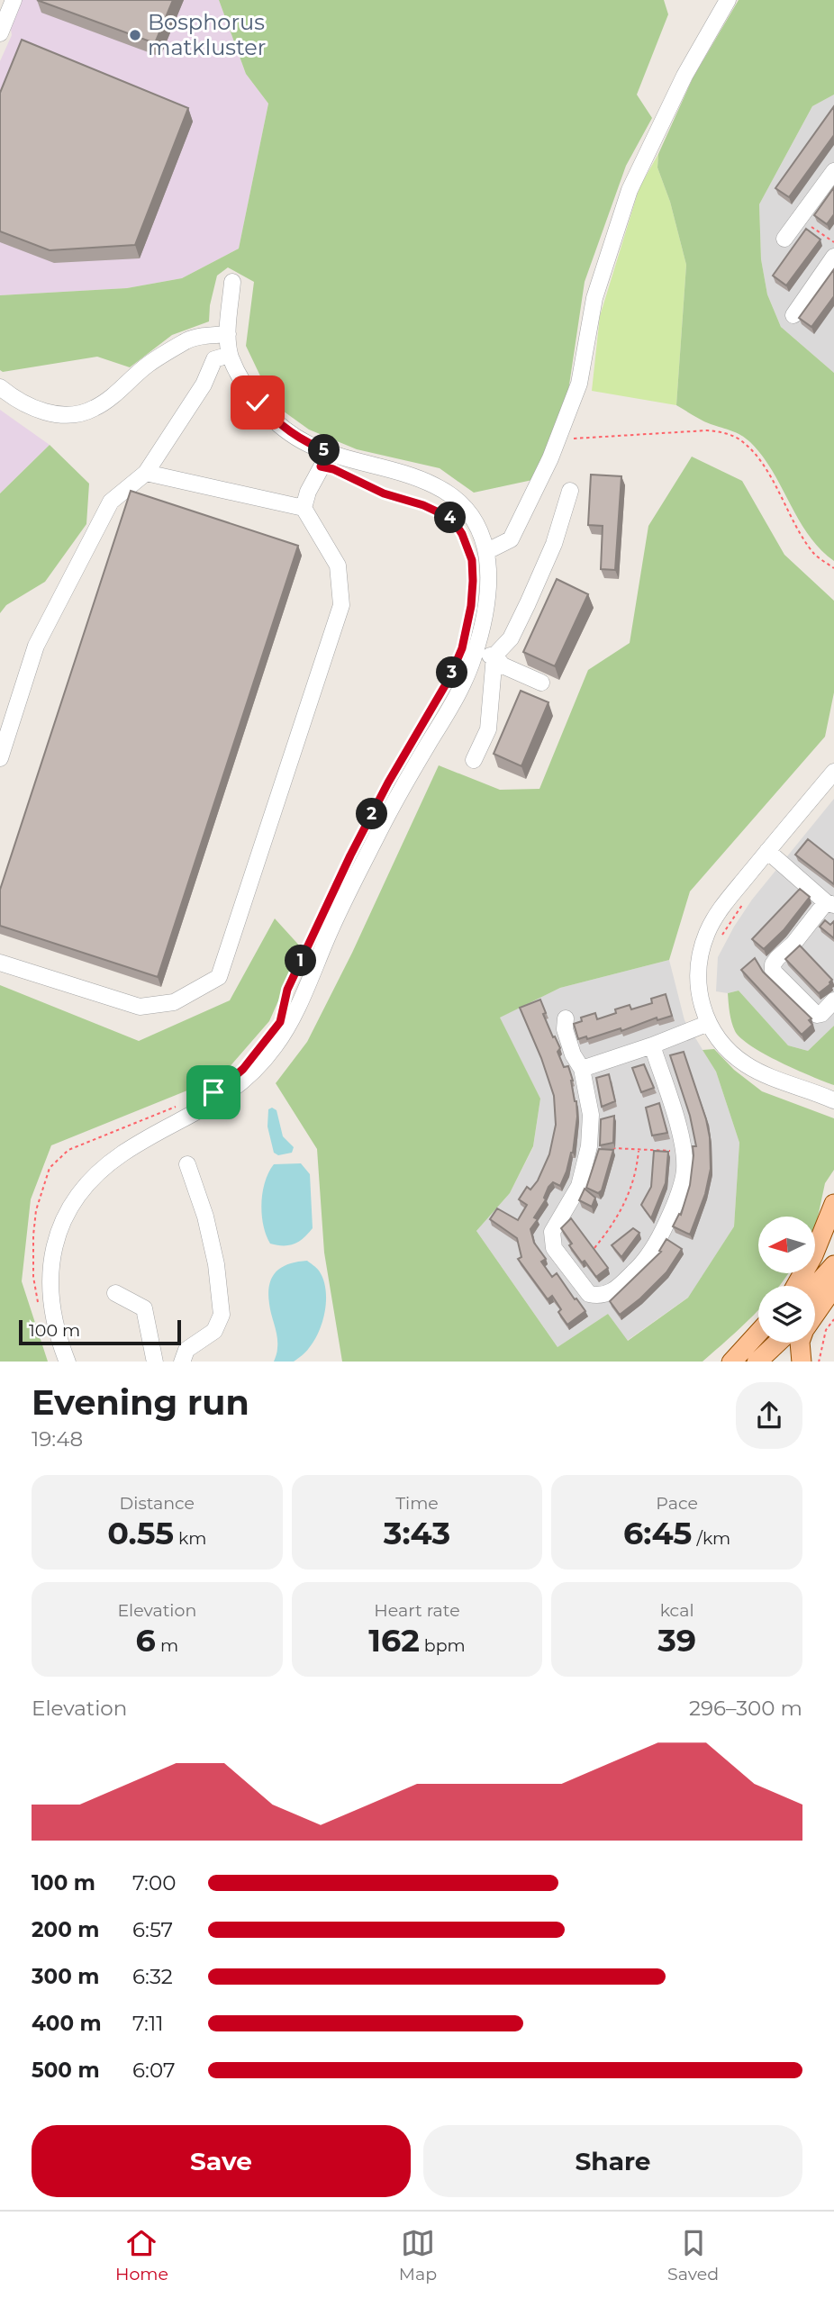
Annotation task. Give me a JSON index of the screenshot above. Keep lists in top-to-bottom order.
{
  "places": ["Bosphorus matkluster"],
  "scale_bar": "100 m",
  "north": "left",
  "page": {
    "pins": [
      "5",
      "4",
      "3",
      "2",
      "1"
    ],
    "scale": "100 m",
    "heading": ["Evening run", "19:48"],
    "stats": [
      ["Distance", "0.55 km"],
      ["Time", "3:43"],
      ["Pace", "6:45 /km"],
      ["Elevation", "6 m"],
      ["Heart rate", "162 bpm"],
      ["kcal", "39"]
    ],
    "chart": ["Elevation", "296–300 m"],
    "list": [
      {
        "name": "100 m",
        "note": "7:00"
      },
      {
        "name": "200 m",
        "note": "6:57"
      },
      {
        "name": "300 m",
        "note": "6:32"
      },
      {
        "name": "400 m",
        "note": "7:11"
      },
      {
        "name": "500 m",
        "note": "6:07"
      }
    ],
    "buttons": ["Save", "Share"],
    "tabs": ["Home", "Map", "Saved"]
  }
}
